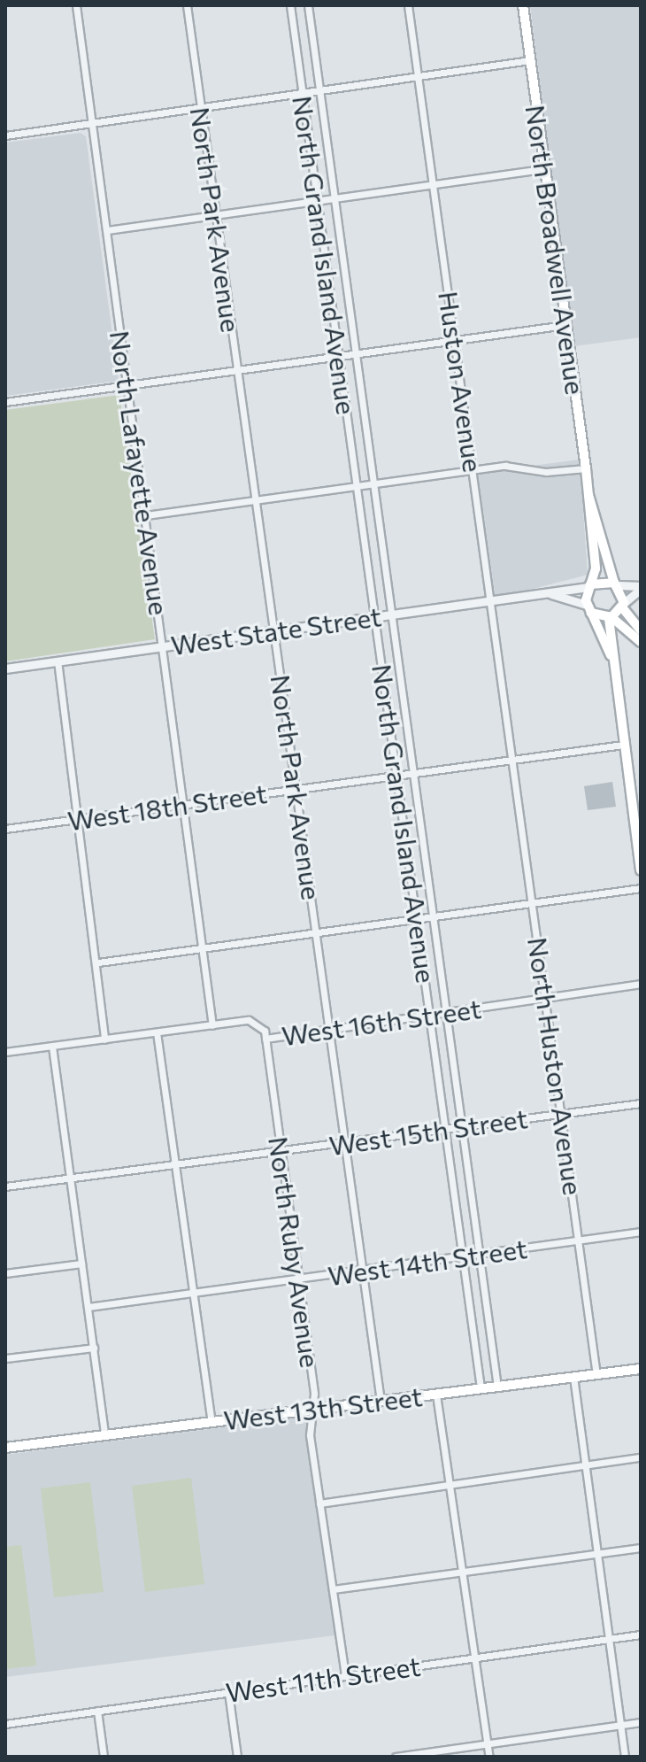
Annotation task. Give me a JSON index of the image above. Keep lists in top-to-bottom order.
{
  "streets": {
    "main road": ["North Broadwell Avenue", "West 13th Street"],
    "street": [
      "North Park Avenue",
      "North Grand Island Avenue",
      "Huston Avenue",
      "North Lafayette Avenue",
      "West State Street",
      "West 18th Street",
      "West 16th Street",
      "North Huston Avenue",
      "West 15th Street",
      "North Ruby Avenue",
      "West 14th Street",
      "West 11th Street"
    ]
  },
  "crossings": [
    ["North Park Avenue", "West State Street"],
    ["North Park Avenue", "West 18th Street"],
    ["North Park Avenue", "West 16th Street"],
    ["North Park Avenue", "West 15th Street"],
    ["North Park Avenue", "West 14th Street"],
    ["North Park Avenue", "West 13th Street"],
    ["North Broadwell Avenue", "West State Street"],
    ["North Grand Island Avenue", "West State Street"],
    ["North Grand Island Avenue", "West 18th Street"],
    ["North Grand Island Avenue", "West 16th Street"],
    ["North Grand Island Avenue", "West 15th Street"],
    ["North Grand Island Avenue", "West 14th Street"],
    ["North Grand Island Avenue", "West 13th Street"],
    ["Huston Avenue", "West State Street"],
    ["Huston Avenue", "West 18th Street"],
    ["Huston Avenue", "North Huston Avenue"],
    ["North Lafayette Avenue", "West State Street"],
    ["North Lafayette Avenue", "West 18th Street"],
    ["North Lafayette Avenue", "West 16th Street"],
    ["West 18th Street", "North Huston Avenue"],
    ["West 16th Street", "North Huston Avenue"],
    ["West 16th Street", "North Ruby Avenue"],
    ["North Huston Avenue", "West 15th Street"],
    ["North Huston Avenue", "West 14th Street"],
    ["North Huston Avenue", "West 13th Street"],
    ["West 15th Street", "North Ruby Avenue"],
    ["North Ruby Avenue", "West 14th Street"],
    ["North Ruby Avenue", "West 13th Street"],
    ["North Ruby Avenue", "West 11th Street"]
  ]
}
